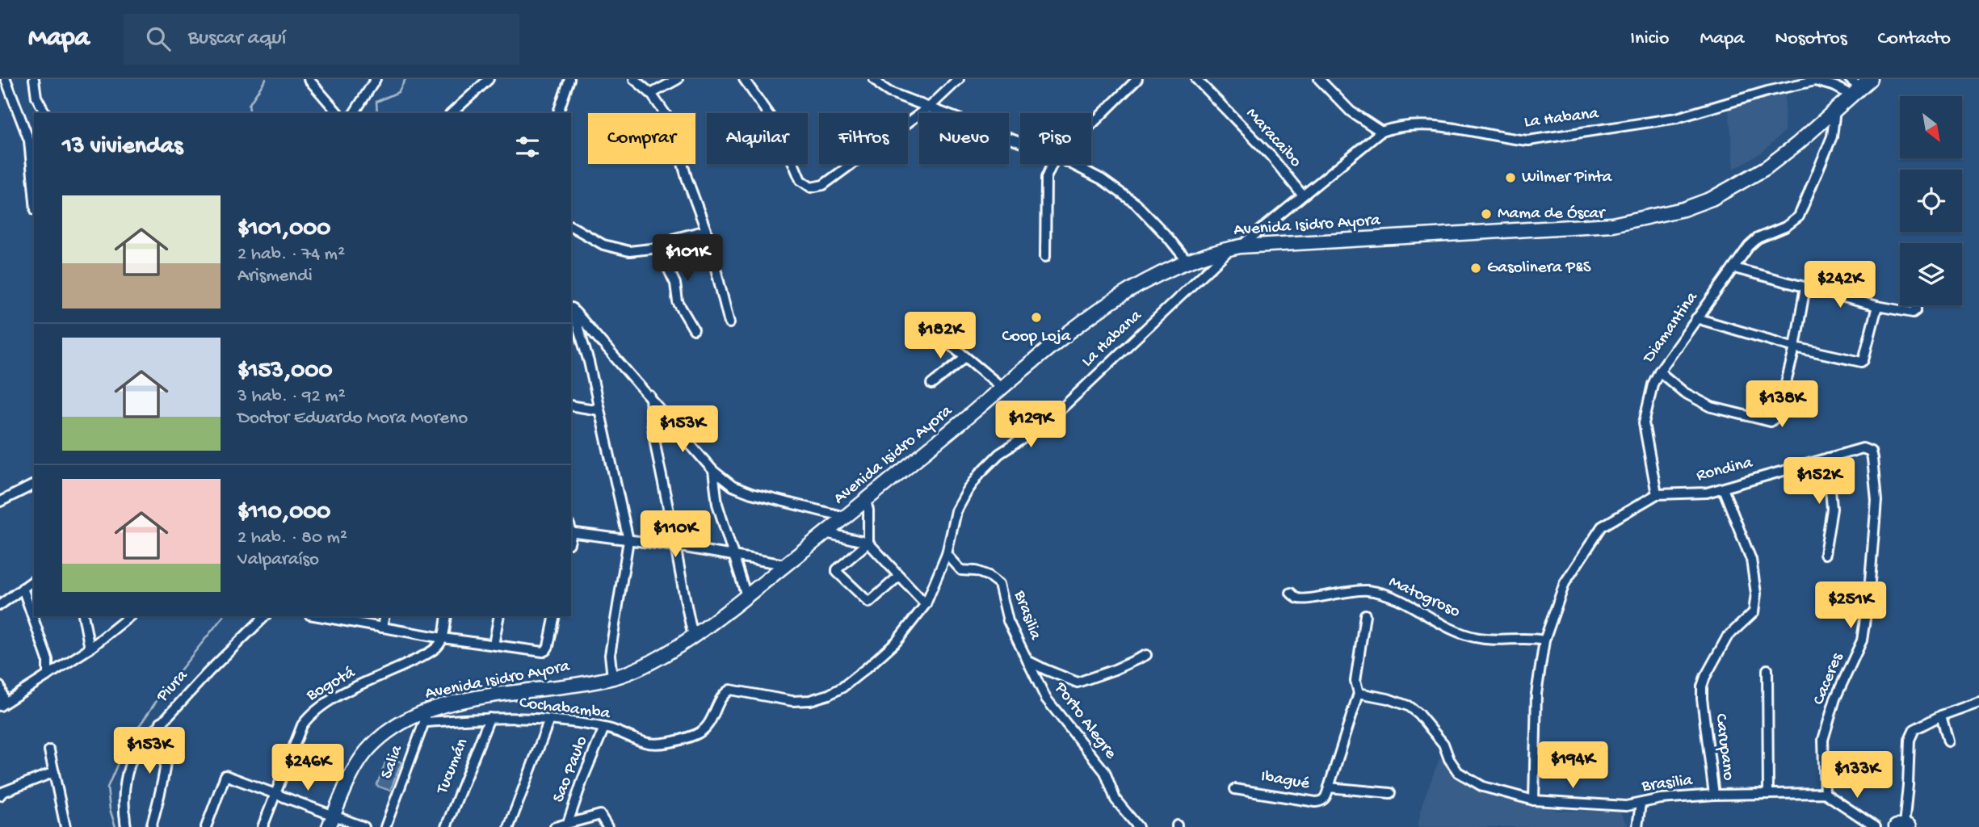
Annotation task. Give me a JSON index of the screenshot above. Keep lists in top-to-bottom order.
{
  "streets": {
    "main road": ["Avenida Isidro Ayora"],
    "street": [
      "La Habana",
      "Maracaibo",
      "Diamantina",
      "Rondina",
      "Matogroso",
      "Brasilia",
      "Caceres",
      "Bogotá",
      "Piura",
      "Cochabamba",
      "Porto Alegre",
      "Carupano",
      "Salia",
      "Tucumán",
      "Sao Paulo",
      "Ibagué"
    ]
  },
  "crossings": [
    ["La Habana", "Maracaibo"],
    ["La Habana", "Avenida Isidro Ayora"],
    ["La Habana", "Brasilia"],
    ["La Habana", "Cochabamba"],
    ["Avenida Isidro Ayora", "Diamantina"],
    ["Avenida Isidro Ayora", "Salia"],
    ["Diamantina", "Rondina"],
    ["Rondina", "Caceres"],
    ["Rondina", "Carupano"],
    ["Brasilia", "Caceres"],
    ["Brasilia", "Porto Alegre"],
    ["Brasilia", "Carupano"],
    ["Cochabamba", "Salia"],
    ["Cochabamba", "Tucumán"],
    ["Cochabamba", "Sao Paulo"]
  ],
  "places": [
    "Wilmer Pinta",
    "Mama de Óscar",
    "Gasolinera P&S",
    "Coop Loja"
  ],
  "north": "bottom right",
  "page": {
    "header": "Mapa",
    "search": "Buscar aquí",
    "nav": [
      "Inicio",
      "Mapa",
      "Nosotros",
      "Contacto"
    ],
    "chip": [
      "Comprar",
      "Alquilar",
      "Filtros",
      "Nuevo",
      "Piso"
    ],
    "heading": "13 viviendas",
    "list": [
      {
        "name": "$101,000",
        "note": "2 hab. · 74 m² · Arismendi"
      },
      {
        "name": "$153,000",
        "note": "3 hab. · 92 m² · Doctor Eduardo Mora Moreno"
      },
      {
        "name": "$110,000",
        "note": "2 hab. · 80 m² · Valparaíso"
      }
    ],
    "price": [
      "$101K",
      "$242K",
      "$182K",
      "$138K",
      "$129K",
      "$153K",
      "$152K",
      "$110K",
      "$251K",
      "$153K",
      "$194K",
      "$246K",
      "$133K"
    ]
  }
}
